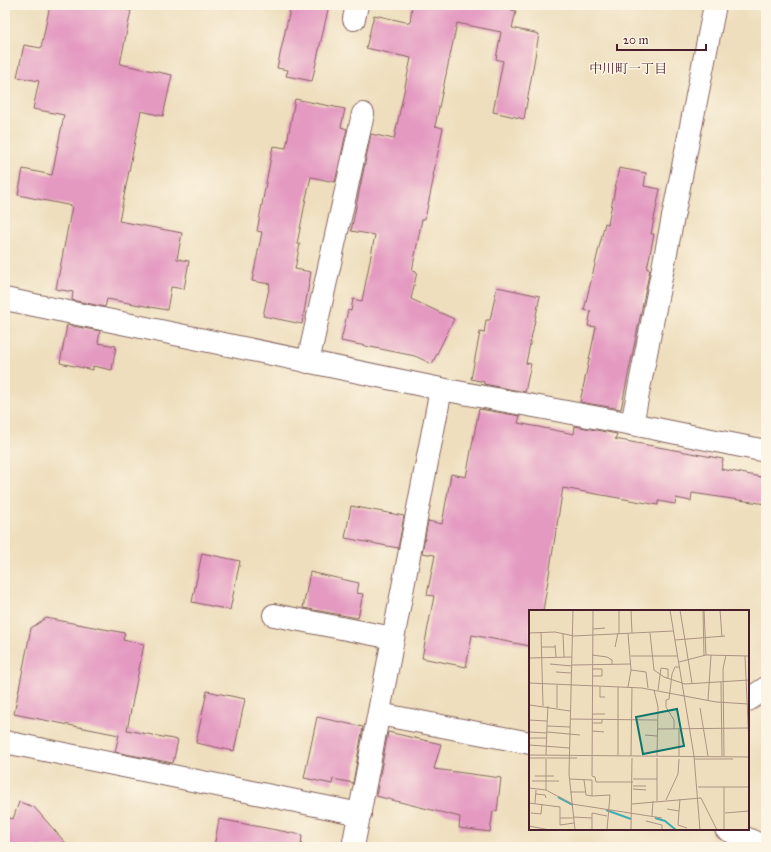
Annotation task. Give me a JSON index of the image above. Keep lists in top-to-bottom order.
{
  "districts": ["中川町一丁目"],
  "scale_bar": "20 m"
}
